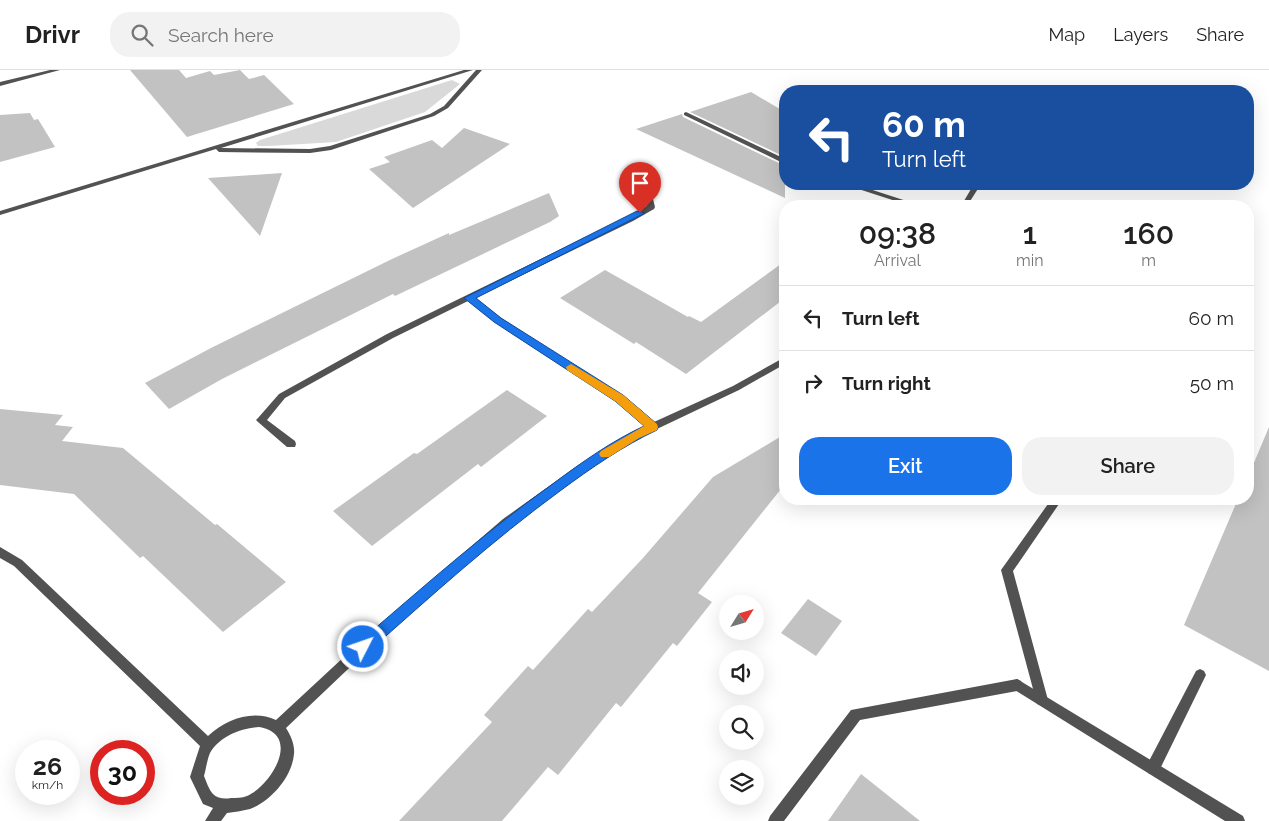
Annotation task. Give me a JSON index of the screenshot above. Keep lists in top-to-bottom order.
{
  "north": "top right",
  "page": {
    "header": "Drivr",
    "search": "Search here",
    "nav": ["Map", "Layers", "Share"],
    "turn": ["60 m", "Turn left"],
    "eta": [
      "09:38",
      "Arrival",
      "1",
      "min",
      "160",
      "m"
    ],
    "list": [
      {
        "name": "Turn left",
        "value": "60 m"
      },
      {
        "name": "Turn right",
        "value": "50 m"
      }
    ],
    "buttons": ["Exit", "Share"],
    "speed": "26 km/h",
    "limit": "30"
  }
}
